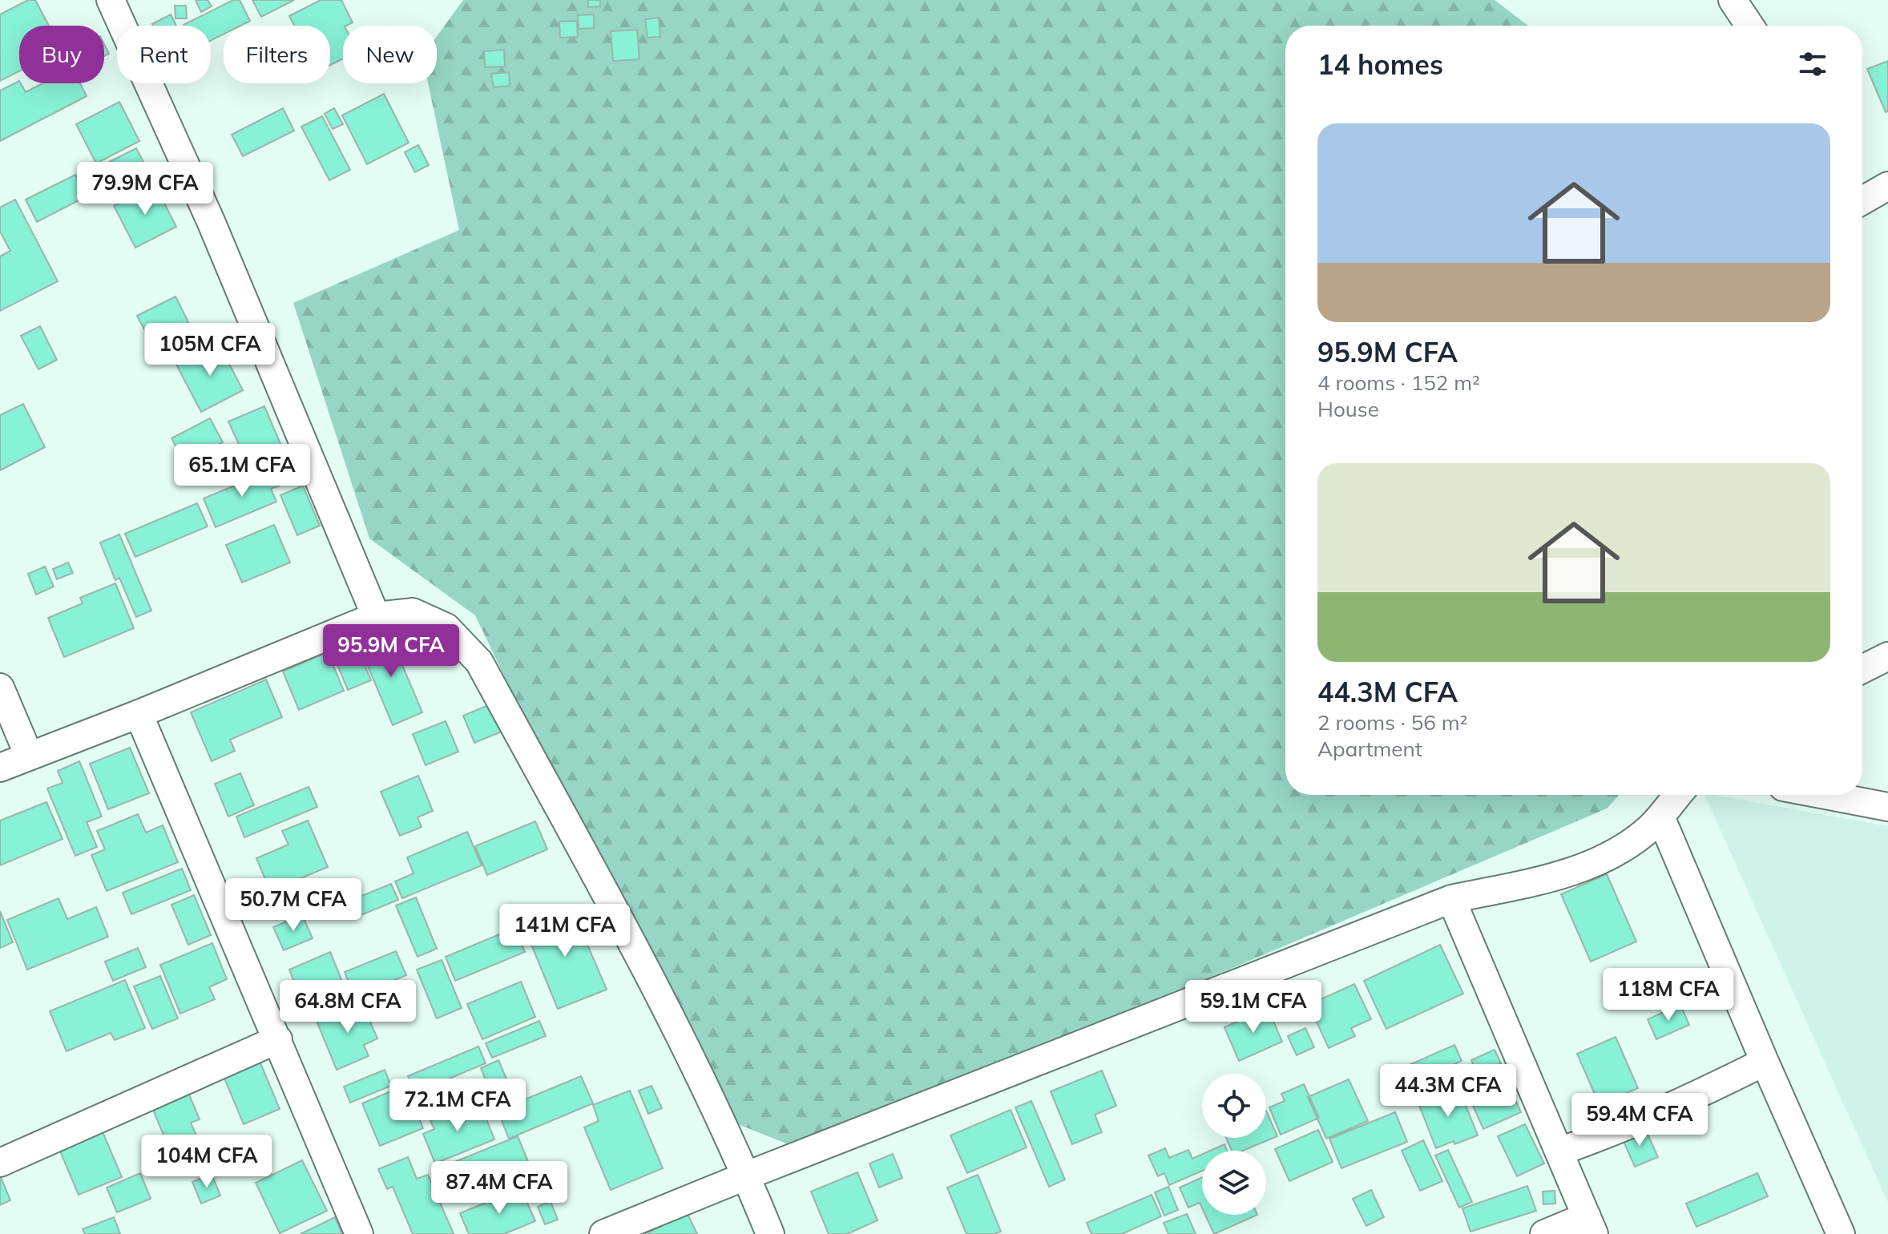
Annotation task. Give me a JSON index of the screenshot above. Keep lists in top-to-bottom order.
{
  "page": {
    "chip": [
      "Buy",
      "Rent",
      "Filters",
      "New"
    ],
    "heading": "14 homes",
    "list": [
      {
        "name": "95.9M CFA",
        "note": "4 rooms · 152 m² · House"
      },
      {
        "name": "44.3M CFA",
        "note": "2 rooms · 56 m² · Apartment"
      }
    ],
    "price": [
      "79.9M CFA",
      "105M CFA",
      "65.1M CFA",
      "95.9M CFA",
      "50.7M CFA",
      "141M CFA",
      "118M CFA",
      "64.8M CFA",
      "59.1M CFA",
      "44.3M CFA",
      "72.1M CFA",
      "59.4M CFA",
      "104M CFA",
      "87.4M CFA"
    ]
  }
}
